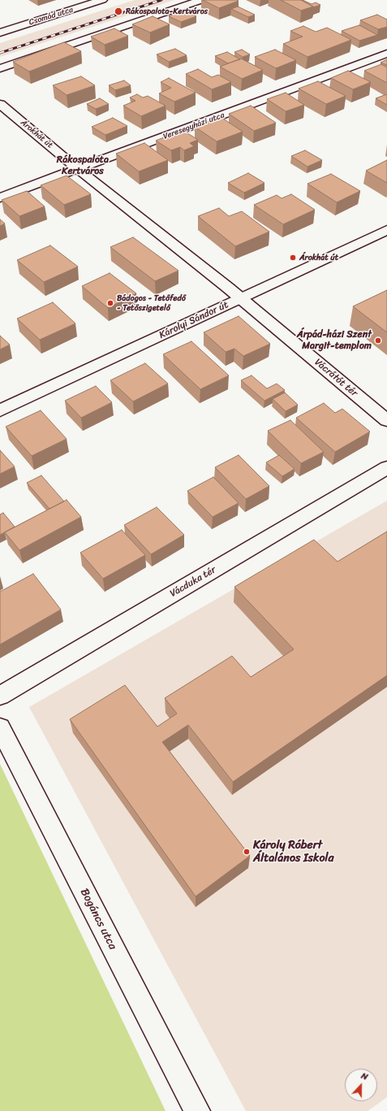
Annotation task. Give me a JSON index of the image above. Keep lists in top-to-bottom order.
{
  "streets": {
    "street": [
      "Csomád utca",
      "Veresegyházi utca",
      "Árokhát út",
      "Károlyi Sándor út",
      "Vácrátót tér",
      "Vácduka tér",
      "Bogáncs utca"
    ]
  },
  "crossings": [
    ["Veresegyházi utca", "Árokhát út"],
    ["Árokhát út", "Károlyi Sándor út"],
    ["Árokhát út", "Vácrátót tér"],
    ["Károlyi Sándor út", "Vácrátót tér"]
  ],
  "districts": ["Rákospalota Kertváros"],
  "places": [
    "Rákospalota-Kertváros",
    "Árokhát út",
    "Bádogos - Tetőfedő - Tetőszigetelő",
    "Árpád-házi Szent Margit-templom",
    "Károly Róbert Általános Iskola"
  ],
  "north": "top"
}
